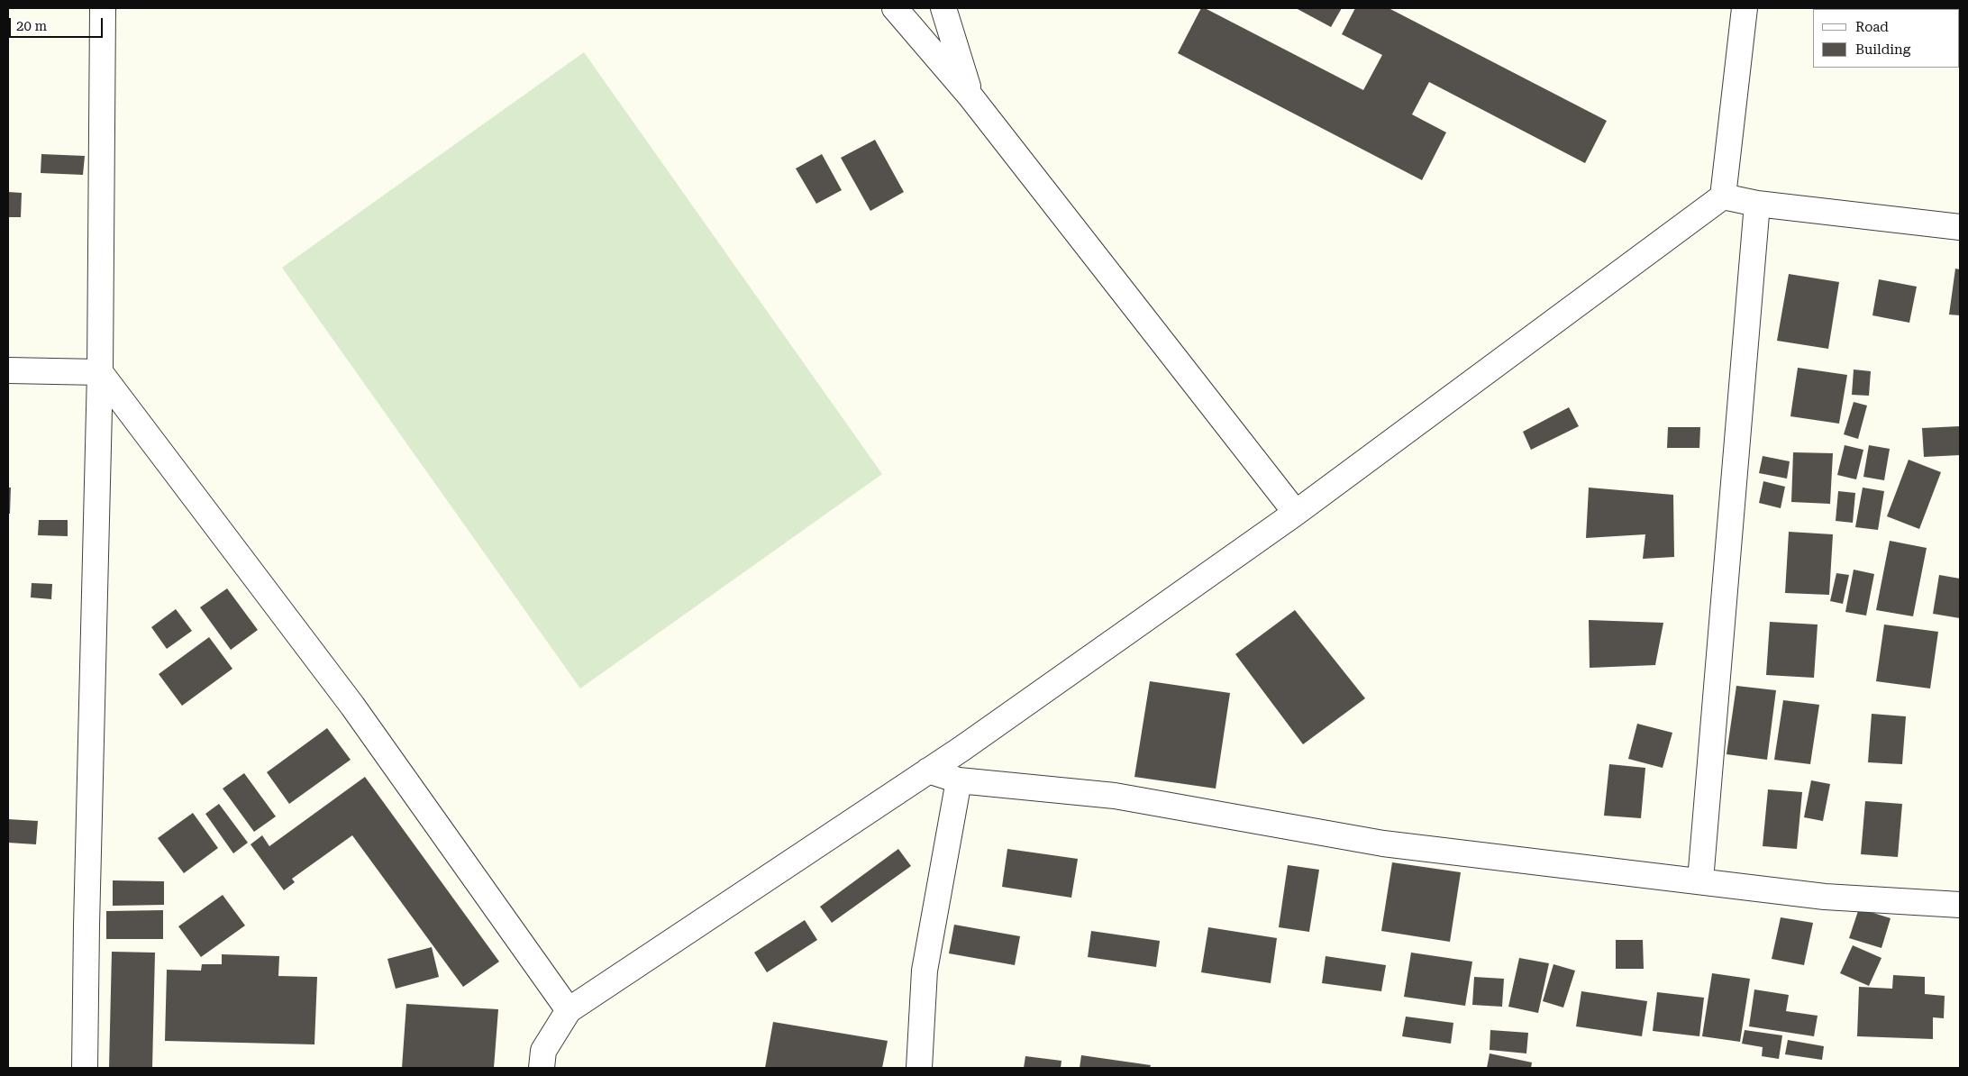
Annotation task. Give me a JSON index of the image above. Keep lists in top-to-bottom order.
{
  "legend": ["Road", "Building"],
  "scale_bar": "20 m"
}
